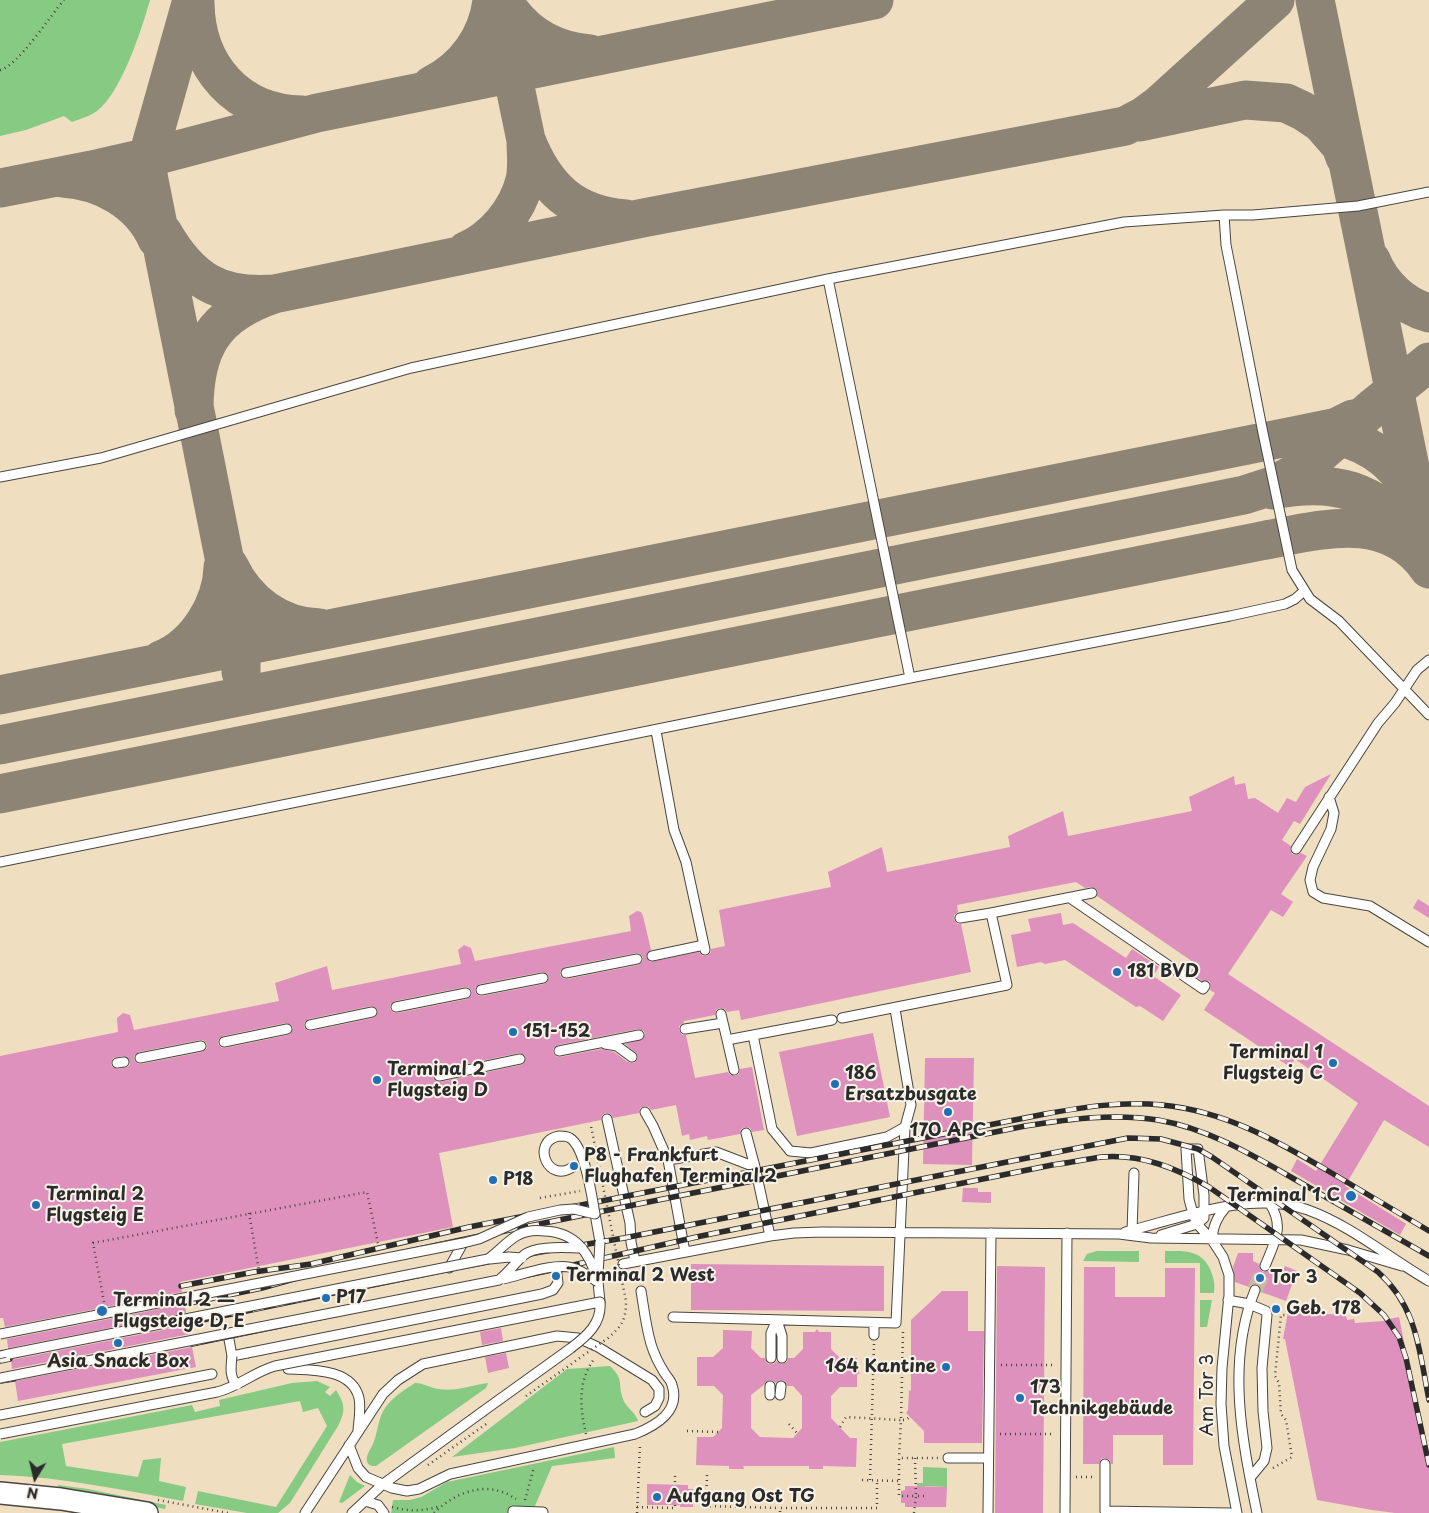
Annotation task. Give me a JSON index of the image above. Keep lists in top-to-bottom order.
{
  "streets": {
    "lane": ["Am Tor 3"]
  },
  "places": [
    "181 BVD",
    "151-152",
    "Terminal 1 Flugsteig C",
    "Terminal 2 Flugsteig D",
    "186 Ersatzbusgate",
    "170 APC",
    "P8 - Frankfurt Flughafen Terminal 2",
    "P18",
    "Terminal 1 C",
    "Terminal 2 Flugsteig E",
    "Terminal 2 West",
    "Tor 3",
    "P17",
    "Geb. 178",
    "Terminal 2 — Flugsteige D, E",
    "Asia Snack Box",
    "164 Kantine",
    "173 Technikgebäude",
    "Aufgang Ost TG"
  ],
  "north": "bottom"
}
